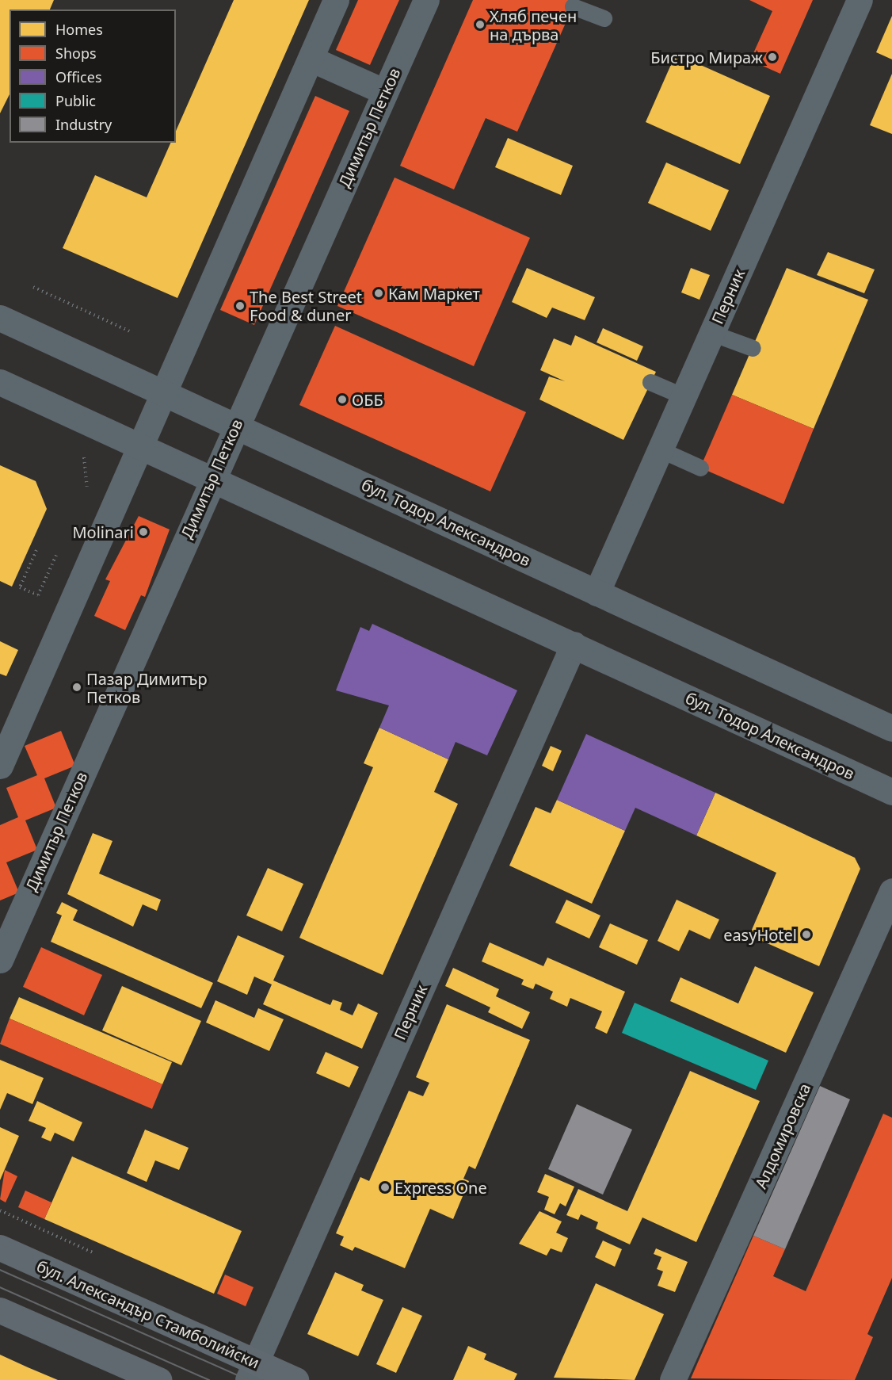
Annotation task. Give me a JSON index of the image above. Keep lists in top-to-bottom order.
{
  "streets": {
    "main road": ["бул. Александър Стамболийски"],
    "street": [
      "Димитър Петков",
      "Перник",
      "бул. Тодор Александров",
      "Алдомировска"
    ]
  },
  "crossings": [
    ["Димитър Петков", "бул. Тодор Александров"],
    ["Перник", "бул. Тодор Александров"],
    ["Перник", "бул. Александър Стамболийски"]
  ],
  "places": [
    "Хляб печен на дърва",
    "Бистро Мираж",
    "Кам Маркет",
    "The Best Street Food & duner",
    "ОББ",
    "Molinari",
    "Пазар Димитър Петков",
    "easyHotel",
    "Express One"
  ],
  "legend": [
    "Homes",
    "Shops",
    "Offices",
    "Public",
    "Industry"
  ]
}
